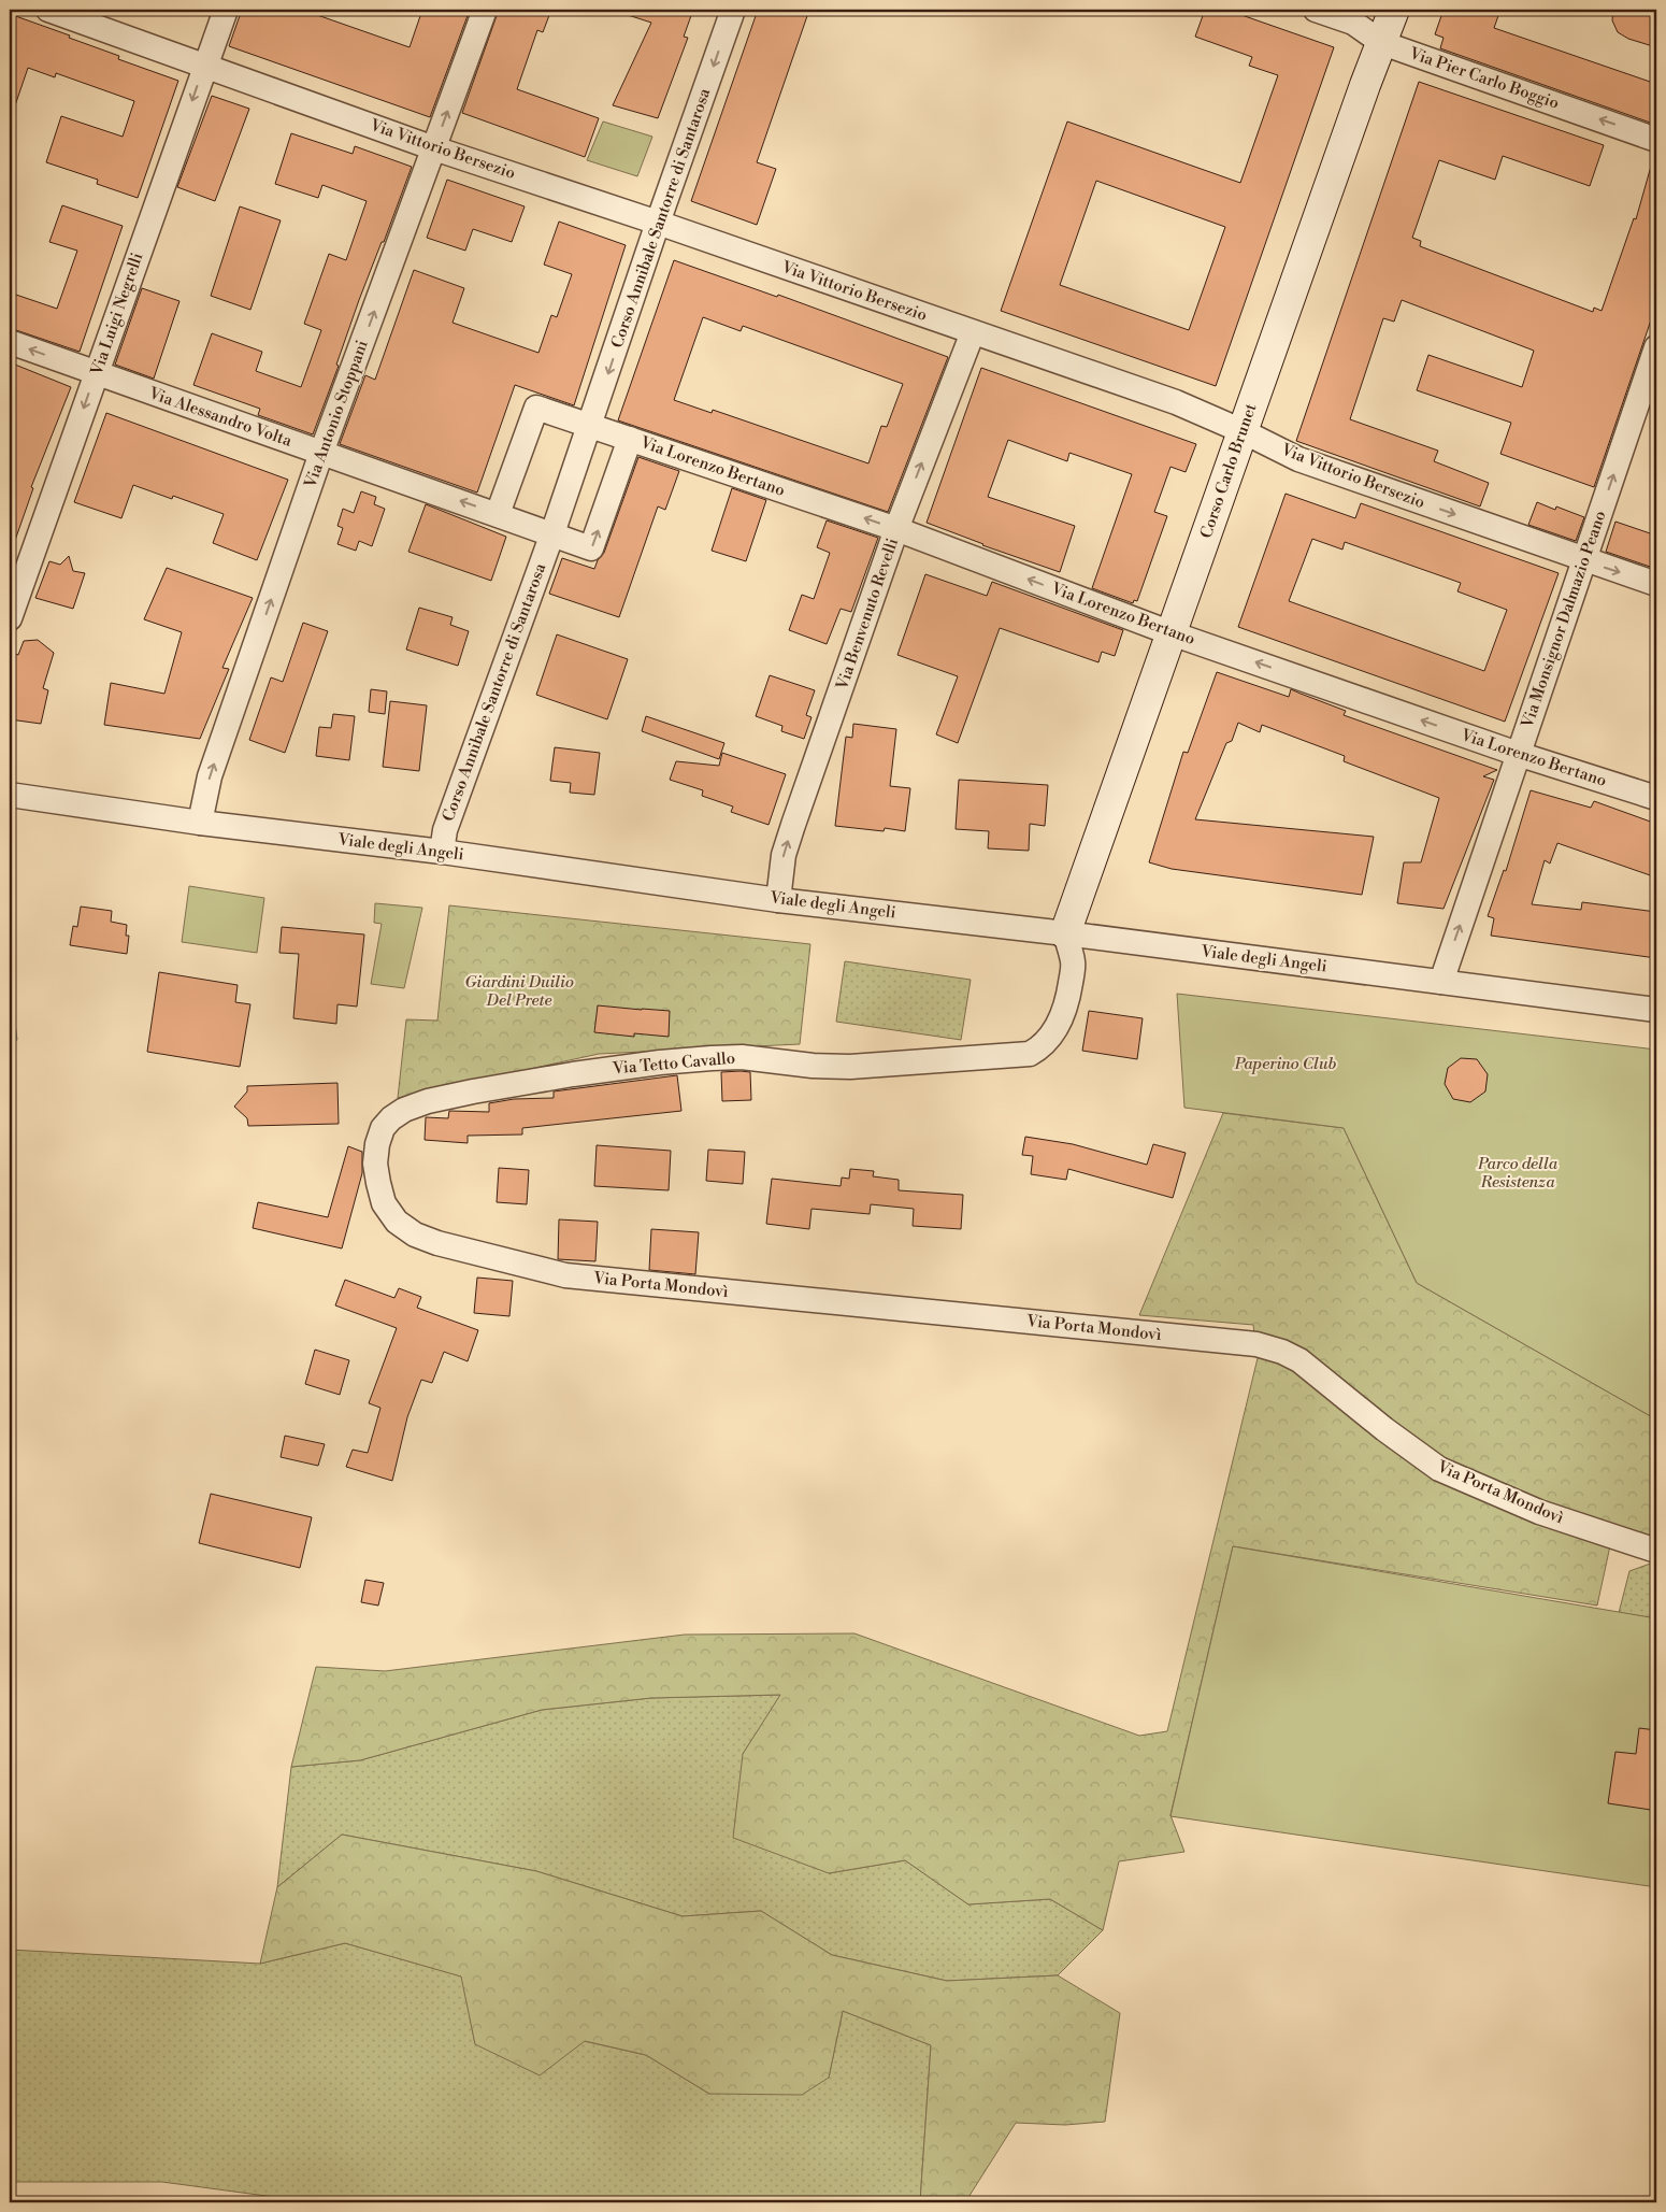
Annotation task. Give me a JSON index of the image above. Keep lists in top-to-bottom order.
{
  "streets": {
    "street": [
      "Via Pier Carlo Boggio",
      "Via Vittorio Bersezio",
      "Corso Annibale Santorre di Santarosa",
      "Via Luigi Negrelli",
      "Via Antonio Stoppani",
      "Via Alessandro Volta",
      "Via Lorenzo Bertano",
      "Corso Carlo Brunet",
      "Via Benvenuto Revelli",
      "Via Monsignor Dalmazio Peano",
      "Viale degli Angeli",
      "Via Tetto Cavallo",
      "Via Porta Mondovì"
    ]
  },
  "crossings": [
    ["Via Pier Carlo Boggio", "Corso Carlo Brunet"],
    ["Via Vittorio Bersezio", "Corso Annibale Santorre di Santarosa"],
    ["Via Vittorio Bersezio", "Via Luigi Negrelli"],
    ["Via Vittorio Bersezio", "Via Antonio Stoppani"],
    ["Via Vittorio Bersezio", "Corso Carlo Brunet"],
    ["Via Vittorio Bersezio", "Via Benvenuto Revelli"],
    ["Via Vittorio Bersezio", "Via Monsignor Dalmazio Peano"],
    ["Corso Annibale Santorre di Santarosa", "Via Alessandro Volta"],
    ["Corso Annibale Santorre di Santarosa", "Via Lorenzo Bertano"],
    ["Corso Annibale Santorre di Santarosa", "Viale degli Angeli"],
    ["Via Luigi Negrelli", "Via Alessandro Volta"],
    ["Via Antonio Stoppani", "Via Alessandro Volta"],
    ["Via Antonio Stoppani", "Viale degli Angeli"],
    ["Via Lorenzo Bertano", "Corso Carlo Brunet"],
    ["Via Lorenzo Bertano", "Via Benvenuto Revelli"],
    ["Via Lorenzo Bertano", "Via Monsignor Dalmazio Peano"],
    ["Corso Carlo Brunet", "Viale degli Angeli"],
    ["Corso Carlo Brunet", "Via Tetto Cavallo"],
    ["Via Benvenuto Revelli", "Viale degli Angeli"],
    ["Via Monsignor Dalmazio Peano", "Viale degli Angeli"],
    ["Viale degli Angeli", "Via Tetto Cavallo"],
    ["Via Tetto Cavallo", "Via Porta Mondovì"]
  ],
  "one_way": [
    "Via Pier Carlo Boggio",
    "Corso Annibale Santorre di Santarosa",
    "Via Luigi Negrelli",
    "Via Antonio Stoppani",
    "Via Alessandro Volta",
    "Via Lorenzo Bertano",
    "Via Benvenuto Revelli",
    "Via Monsignor Dalmazio Peano"
  ],
  "parks": ["Giardini Duilio Del Prete", "Paperino Club", "Parco della Resistenza"]
}
